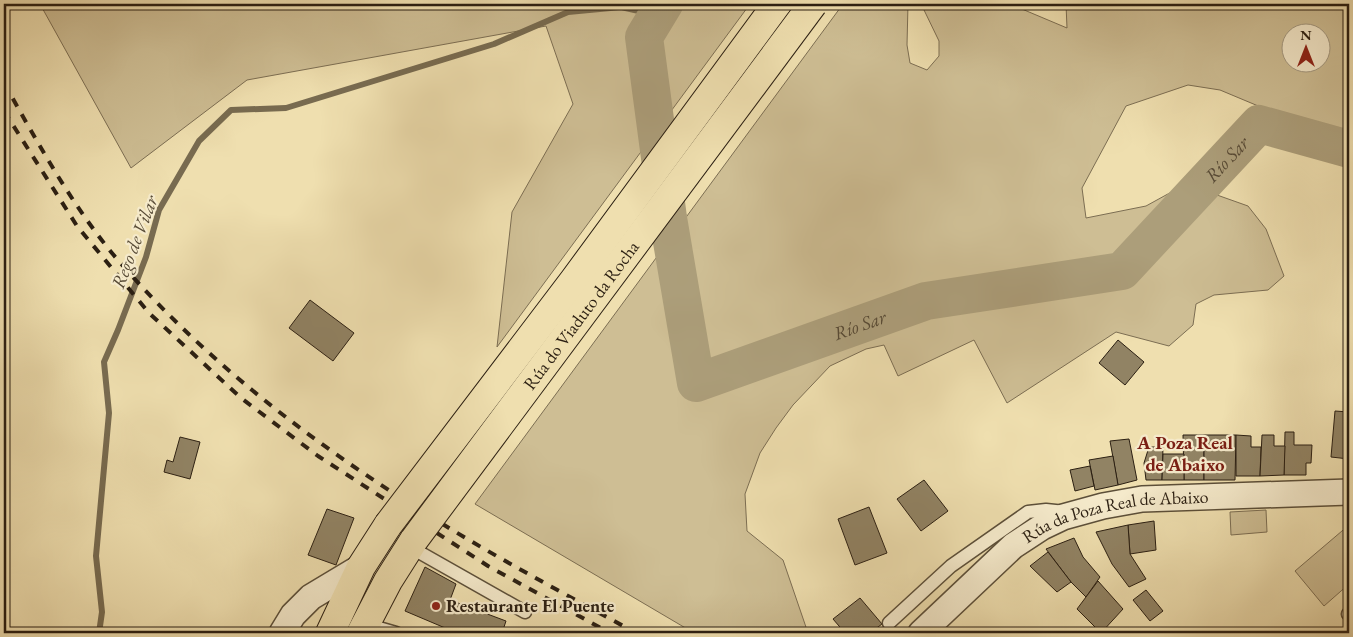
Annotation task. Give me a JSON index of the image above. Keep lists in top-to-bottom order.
{
  "streets": {
    "highway": ["Rúa do Viaduto da Rocha"],
    "street": ["Rúa da Poza Real de Abaixo"]
  },
  "districts": ["A Poza Real de Abaixo"],
  "water": ["Río Sar", "Rego de Vilar"],
  "places": ["Restaurante El Puente"],
  "north": "top"
}
